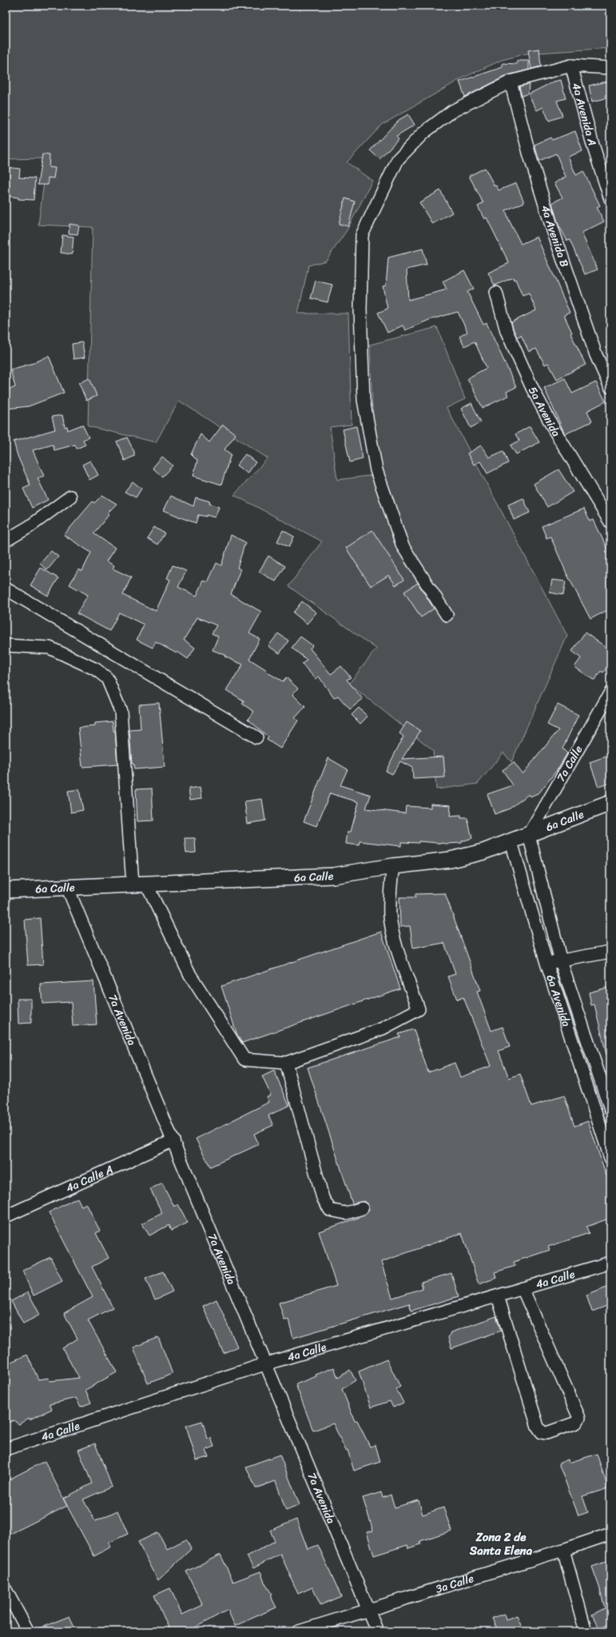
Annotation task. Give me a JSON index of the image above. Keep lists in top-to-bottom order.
{
  "streets": {
    "main road": ["6a Calle"],
    "street": [
      "4a Avenida A",
      "4a Avenida B",
      "5a Avenida",
      "7a Calle",
      "6a Avenida",
      "7a Avenida",
      "4a Calle A",
      "4a Calle",
      "3a Calle"
    ]
  },
  "crossings": [
    ["7a Calle", "6a Calle"],
    ["7a Calle", "6a Avenida"],
    ["6a Calle", "6a Avenida"],
    ["6a Calle", "7a Avenida"],
    ["7a Avenida", "4a Calle A"],
    ["7a Avenida", "4a Calle"],
    ["7a Avenida", "3a Calle"]
  ],
  "districts": ["Zona 2 de Santa Elena"]
}
